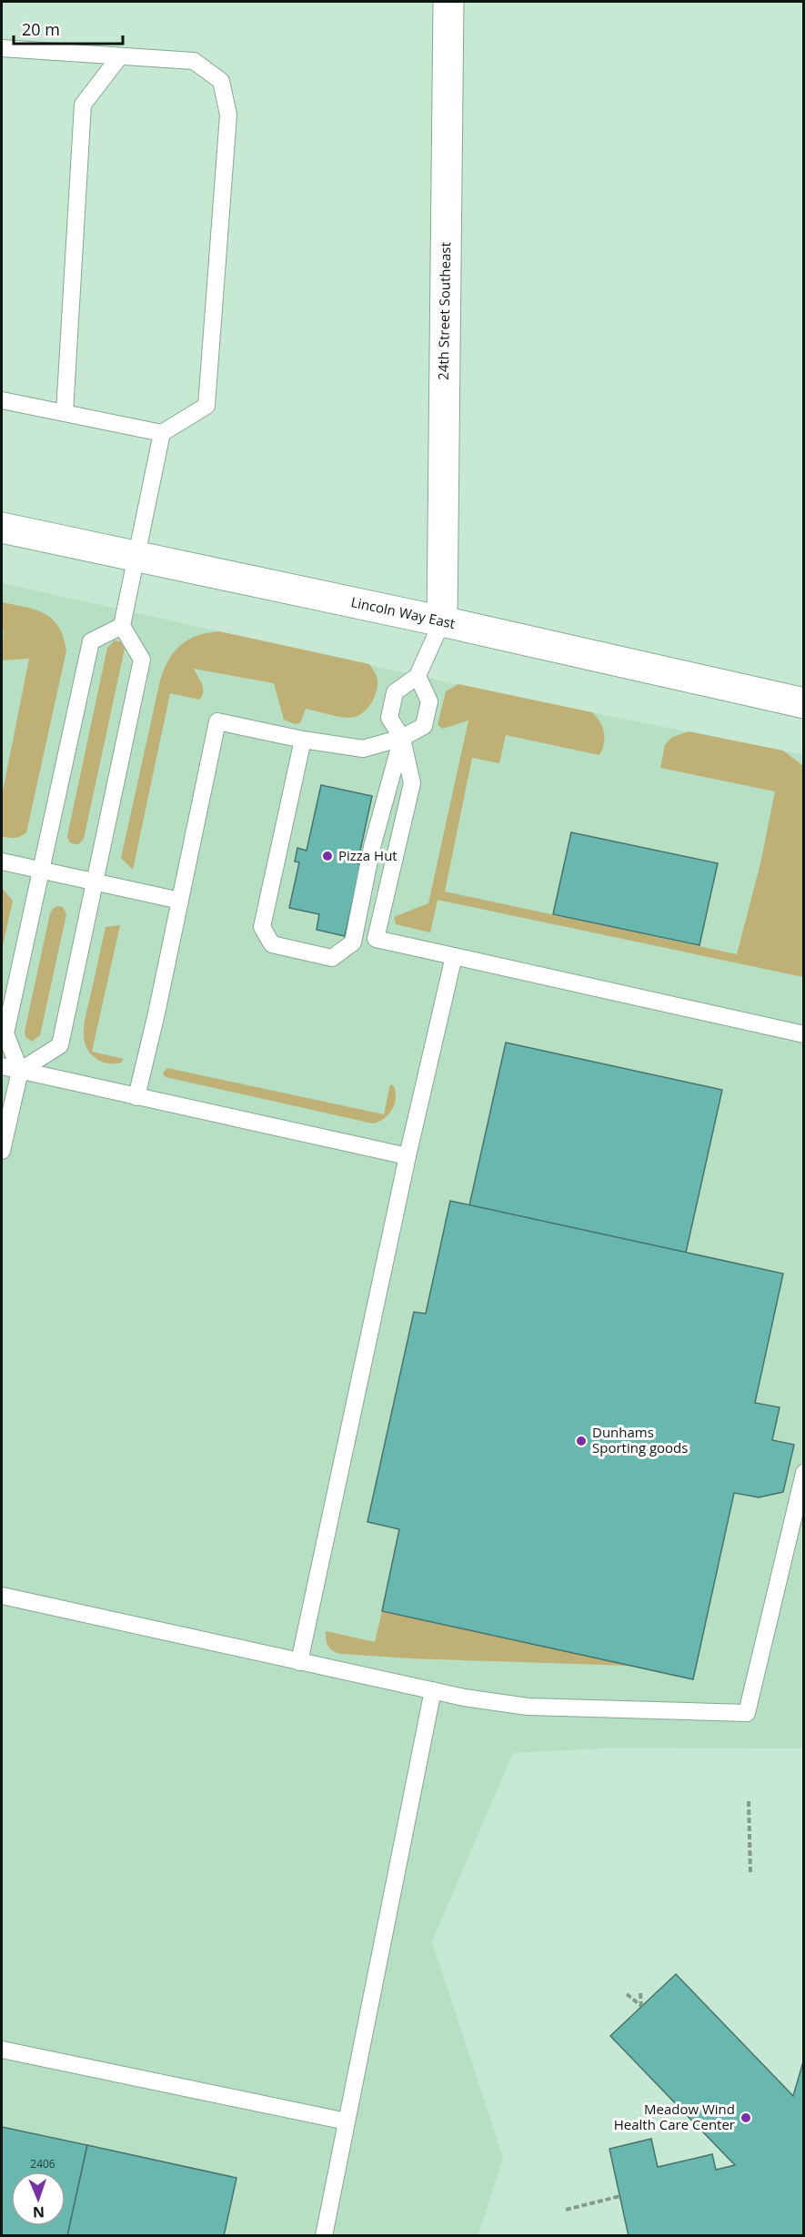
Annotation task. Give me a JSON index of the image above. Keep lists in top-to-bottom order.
{
  "streets": {
    "main road": ["24th Street Southeast", "Lincoln Way East"]
  },
  "crossings": [
    ["24th Street Southeast", "Lincoln Way East"]
  ],
  "places": ["Pizza Hut", "Dunhams Sporting goods", "Meadow Wind Health Care Center"],
  "house_numbers": ["2406"],
  "scale_bar": "20 m",
  "north": "bottom"
}
